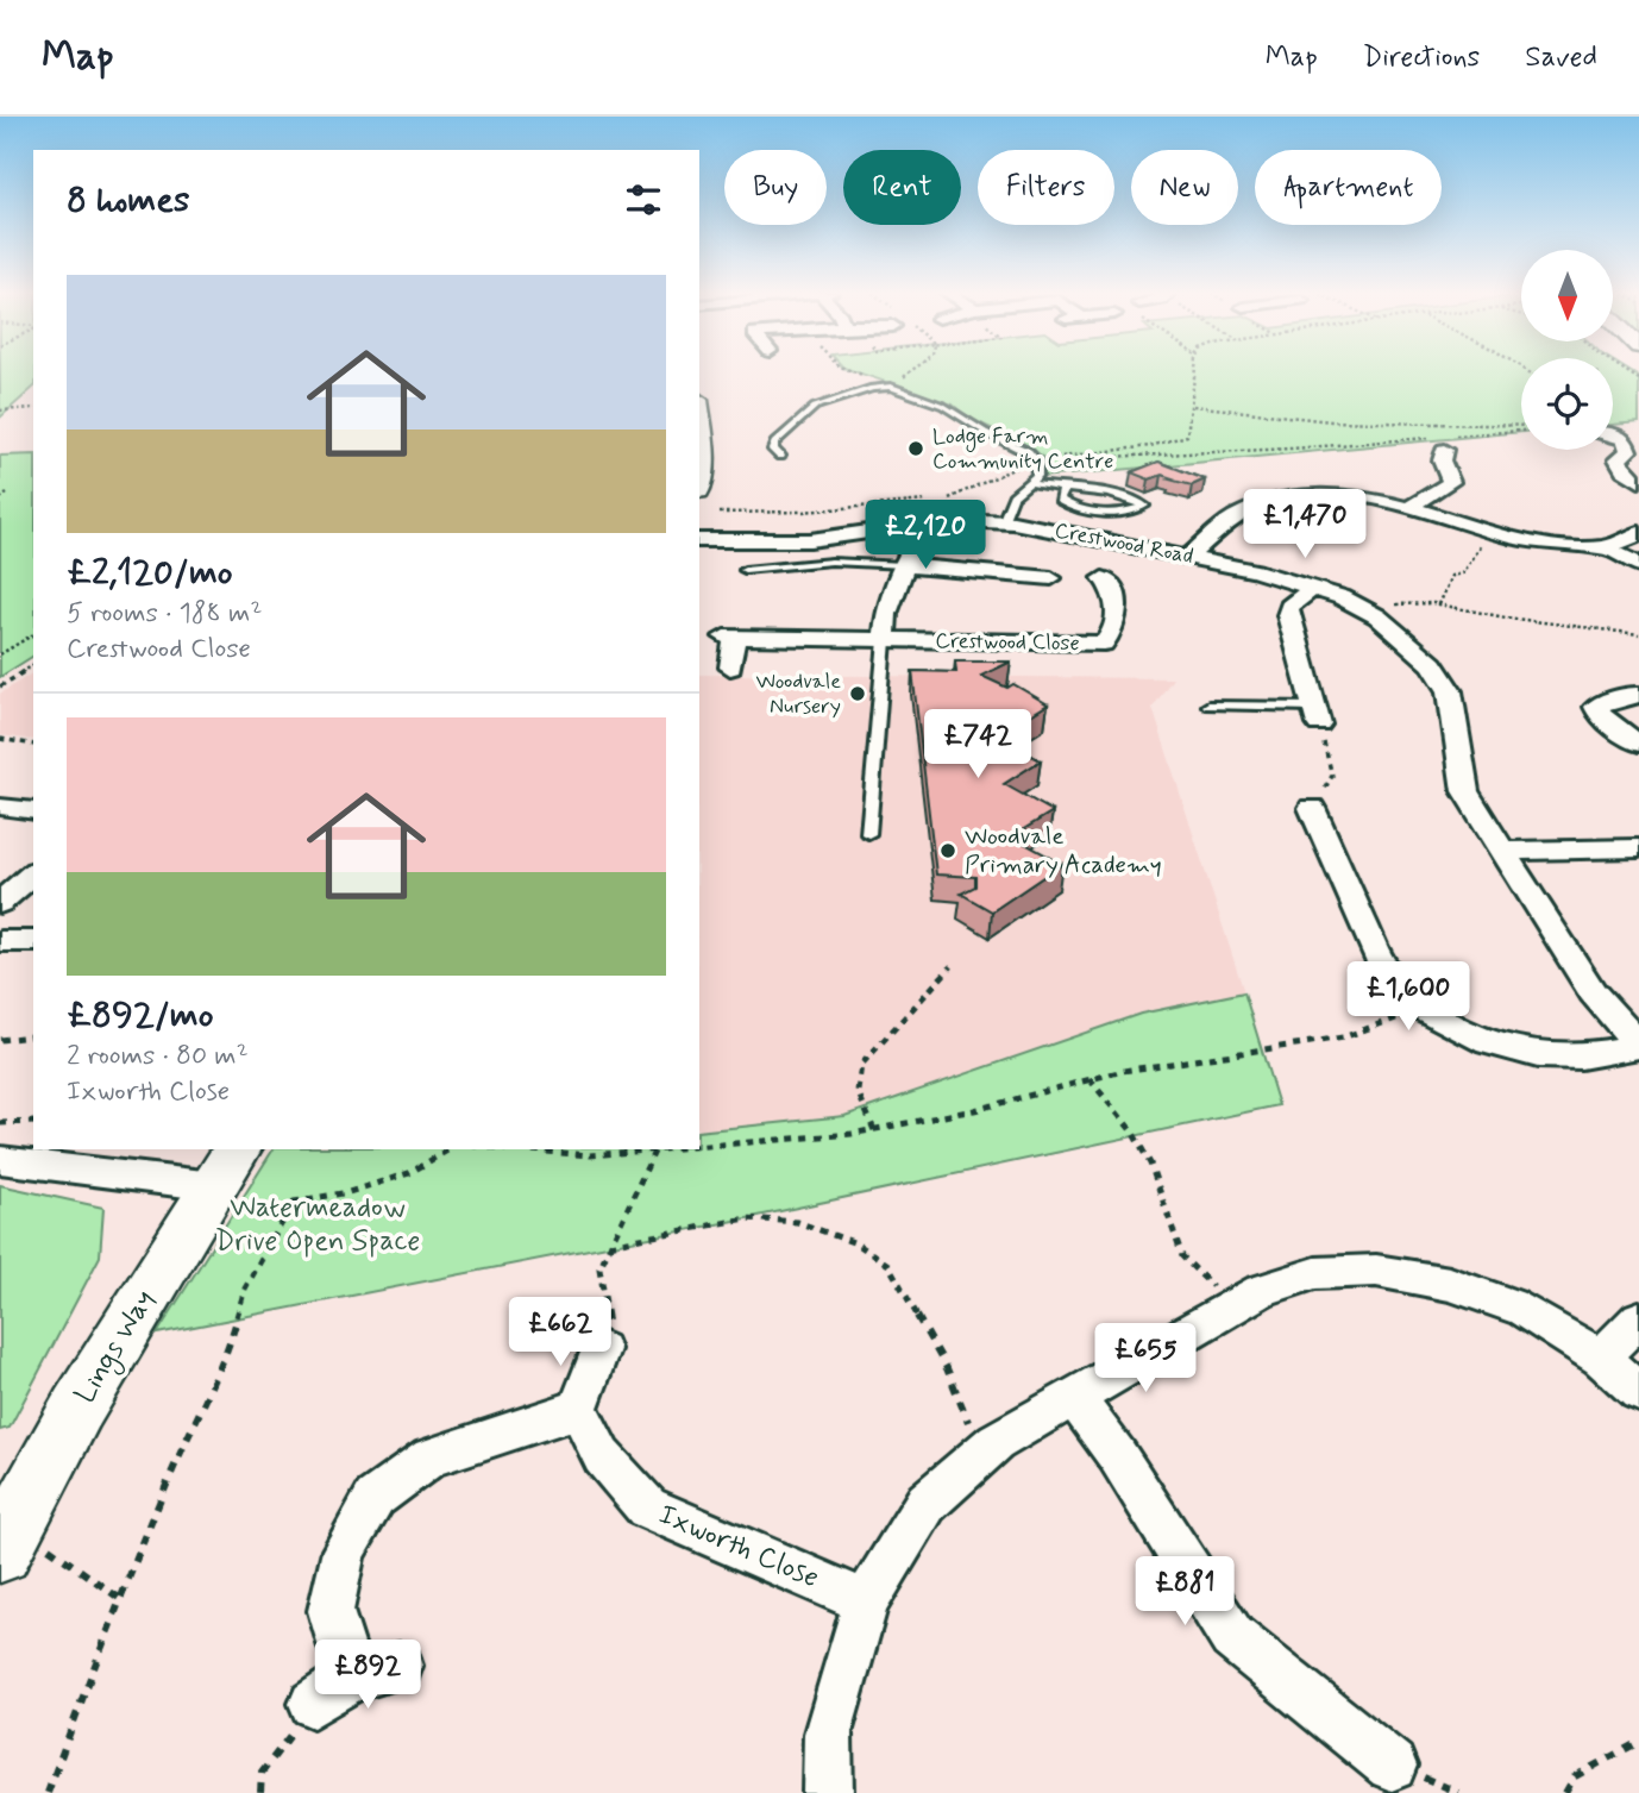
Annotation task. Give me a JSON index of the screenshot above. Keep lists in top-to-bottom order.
{
  "streets": {
    "street": [
      "Crestwood Road",
      "Crestwood Close",
      "Lings Way",
      "Ixworth Close"
    ]
  },
  "parks": ["Watermeadow Drive Open Space"],
  "places": ["Lodge Farm Community Centre", "Woodvale Nursery", "Woodvale Primary Academy"],
  "north": "bottom",
  "page": {
    "header": "Map",
    "nav": ["Map", "Directions", "Saved"],
    "chip": [
      "Buy",
      "Rent",
      "Filters",
      "New",
      "Apartment"
    ],
    "heading": "8 homes",
    "list": [
      {
        "name": "£2,120/mo",
        "note": "5 rooms · 188 m² · Crestwood Close"
      },
      {
        "name": "£892/mo",
        "note": "2 rooms · 80 m² · Ixworth Close"
      }
    ],
    "price": [
      "£1,470",
      "£2,120",
      "£742",
      "£1,600",
      "£662",
      "£655",
      "£881",
      "£892"
    ]
  }
}
